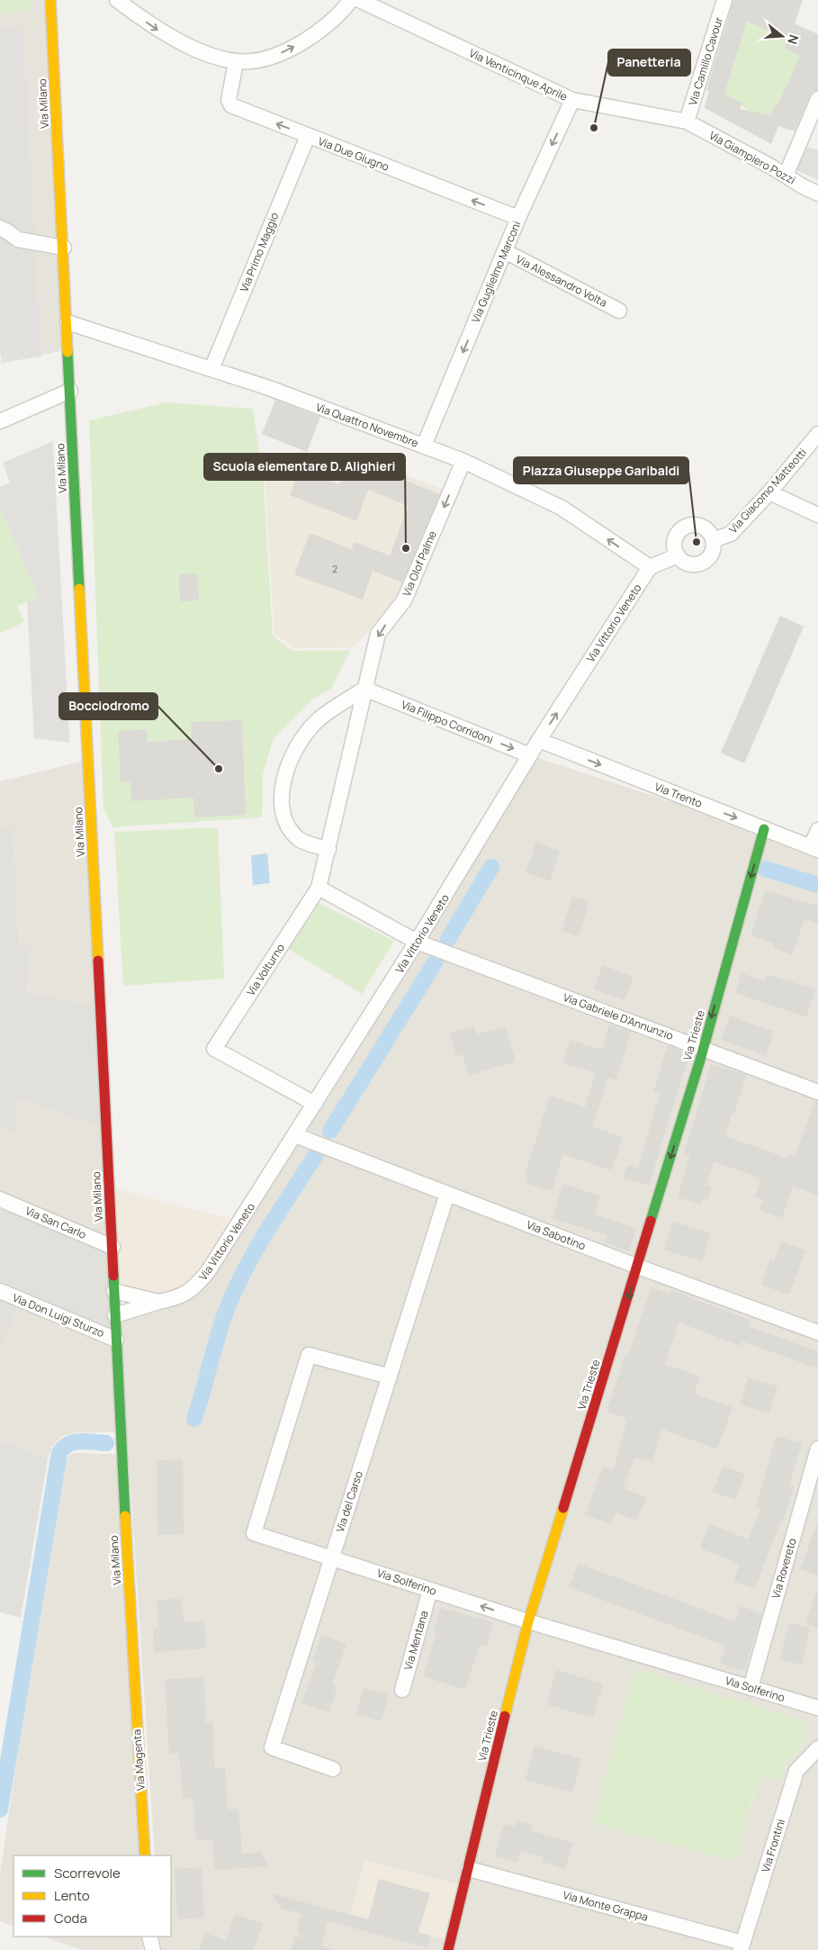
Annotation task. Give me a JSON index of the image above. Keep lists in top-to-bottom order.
{
  "streets": {
    "street": [
      "Via Camillo Cavour",
      "Via Venticinque Aprile",
      "Via Milano",
      "Via Due Giugno",
      "Via Giampiero Pozzi",
      "Via Primo Maggio",
      "Via Guglielmo Marconi",
      "Via Alessandro Volta",
      "Via Quattro Novembre",
      "Via Giacomo Matteotti",
      "Via Olof Palme",
      "Via Vittorio Veneto",
      "Via Filippo Corridoni",
      "Via Trento",
      "Via Volturno",
      "Via Gabriele D'Annunzio",
      "Via Trieste",
      "Via San Carlo",
      "Via Sabotino",
      "Via Don Luigi Sturzo",
      "Via del Carso",
      "Via Rovereto",
      "Via Solferino",
      "Via Mentana",
      "Via Magenta",
      "Via Frontini",
      "Via Monte Grappa"
    ]
  },
  "crossings": [
    ["Via Camillo Cavour", "Via Venticinque Aprile"],
    ["Via Camillo Cavour", "Via Giampiero Pozzi"],
    ["Via Venticinque Aprile", "Via Giampiero Pozzi"],
    ["Via Venticinque Aprile", "Via Guglielmo Marconi"],
    ["Via Milano", "Via Quattro Novembre"],
    ["Via Milano", "Via Vittorio Veneto"],
    ["Via Milano", "Via San Carlo"],
    ["Via Milano", "Via Don Luigi Sturzo"],
    ["Via Milano", "Via Magenta"],
    ["Via Due Giugno", "Via Primo Maggio"],
    ["Via Due Giugno", "Via Guglielmo Marconi"],
    ["Via Primo Maggio", "Via Quattro Novembre"],
    ["Via Guglielmo Marconi", "Via Alessandro Volta"],
    ["Via Guglielmo Marconi", "Via Quattro Novembre"],
    ["Via Quattro Novembre", "Via Olof Palme"],
    ["Via Quattro Novembre", "Via Vittorio Veneto"],
    ["Via Olof Palme", "Via Filippo Corridoni"],
    ["Via Olof Palme", "Via Volturno"],
    ["Via Vittorio Veneto", "Via Filippo Corridoni"],
    ["Via Vittorio Veneto", "Via Trento"],
    ["Via Vittorio Veneto", "Via Volturno"],
    ["Via Vittorio Veneto", "Via Gabriele D'Annunzio"],
    ["Via Vittorio Veneto", "Via Sabotino"],
    ["Via Trento", "Via Trieste"],
    ["Via Gabriele D'Annunzio", "Via Trieste"],
    ["Via Trieste", "Via Sabotino"],
    ["Via Trieste", "Via Solferino"],
    ["Via Trieste", "Via Monte Grappa"],
    ["Via Sabotino", "Via del Carso"],
    ["Via del Carso", "Via Solferino"],
    ["Via Rovereto", "Via Solferino"],
    ["Via Solferino", "Via Mentana"],
    ["Via Frontini", "Via Monte Grappa"]
  ],
  "one_way": [
    "Via Due Giugno",
    "Via Guglielmo Marconi",
    "Via Olof Palme",
    "Via Filippo Corridoni",
    "Via Trento",
    "Via Trieste"
  ],
  "places": [
    "Panetteria",
    "Piazza Giuseppe Garibaldi",
    "Scuola elementare D. Alighieri",
    "Bocciodromo"
  ],
  "house_numbers": ["2"],
  "legend": ["Scorrevole", "Lento", "Coda"],
  "north": "right"
}
